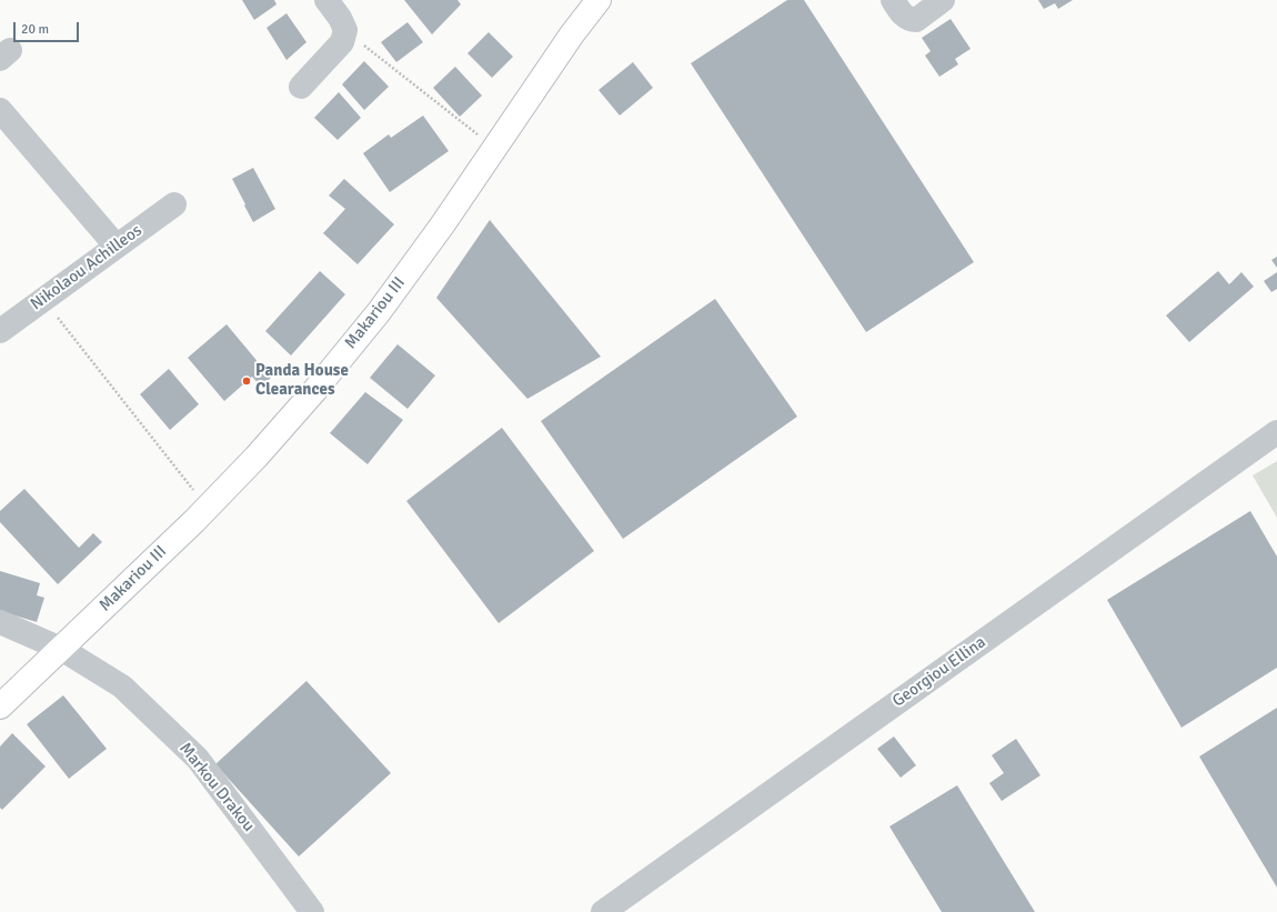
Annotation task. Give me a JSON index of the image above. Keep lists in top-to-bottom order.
{
  "streets": {
    "main road": ["Makariou III"],
    "street": ["Nikolaou Achilleos", "Georgiou Ellina", "Markou Drakou"]
  },
  "crossings": [
    ["Makariou III", "Markou Drakou"]
  ],
  "places": ["Panda House Clearances"],
  "scale_bar": "20 m"
}
